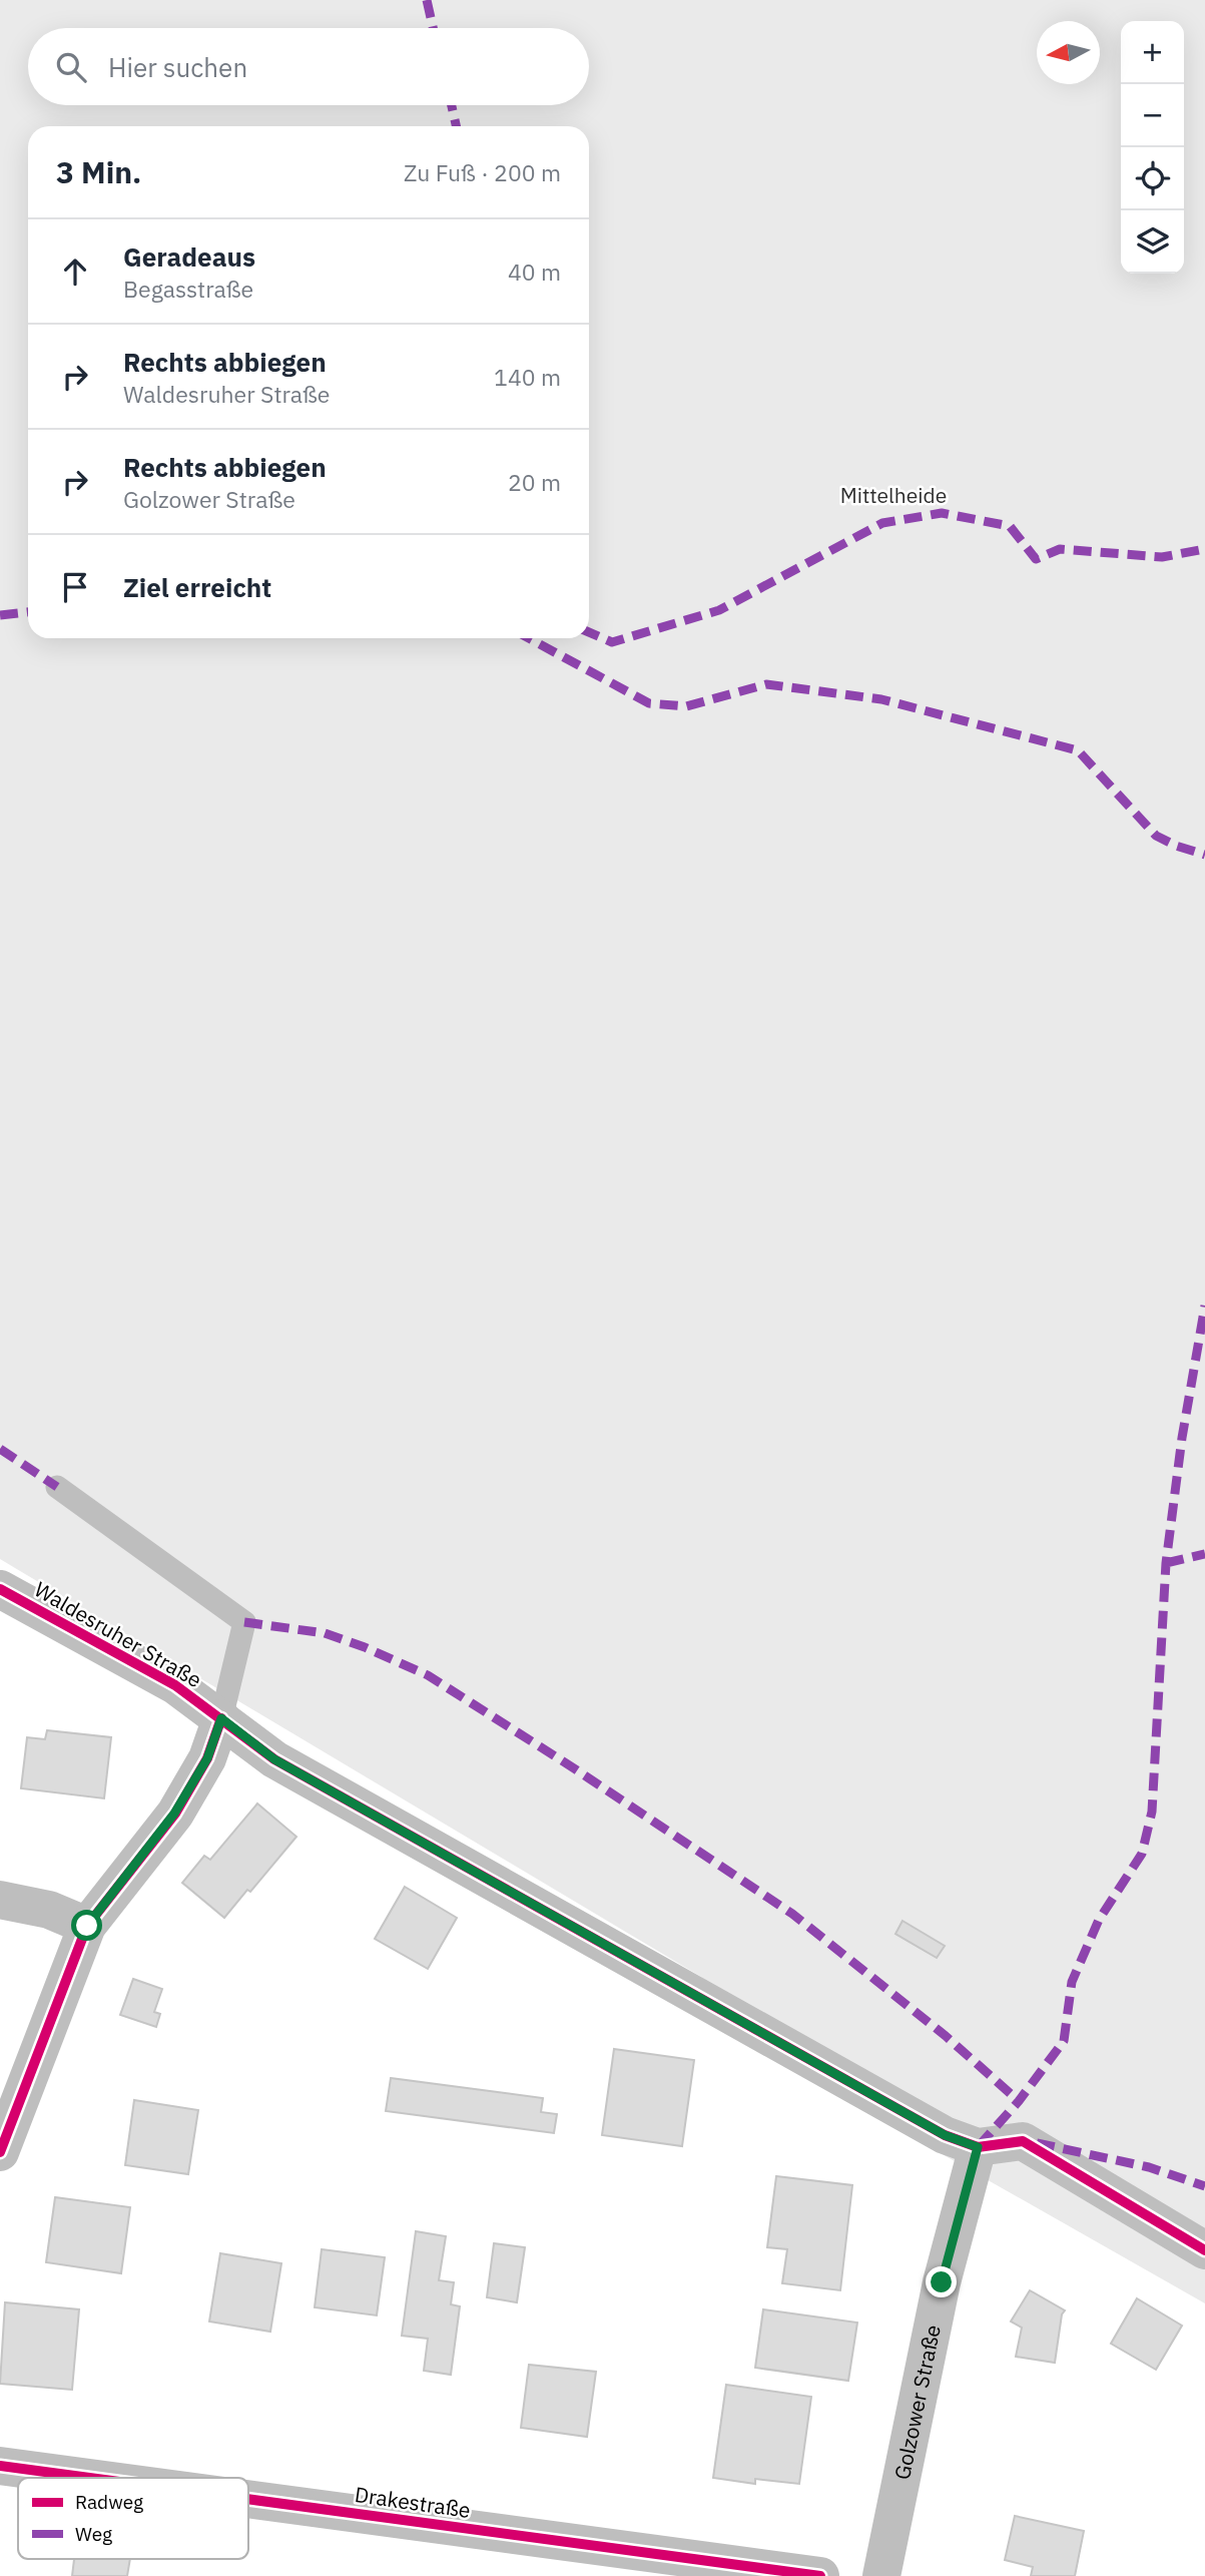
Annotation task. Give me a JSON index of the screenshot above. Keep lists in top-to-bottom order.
{
  "streets": {
    "street": ["Waldesruher Straße", "Golzower Straße", "Drakestraße"]
  },
  "crossings": [
    ["Waldesruher Straße", "Golzower Straße"]
  ],
  "parks": ["Mittelheide"],
  "legend": ["Radweg", "Weg"],
  "north": "left",
  "page": {
    "map_buttons": ["+", "−"],
    "search": "Hier suchen",
    "heading": ["3 Min.", "Zu Fuß · 200 m"],
    "list": [
      ["Geradeaus", "Begasstraße", "40 m"],
      ["Rechts abbiegen", "Waldesruher Straße", "140 m"],
      ["Rechts abbiegen", "Golzower Straße", "20 m"],
      "Ziel erreicht"
    ]
  }
}
